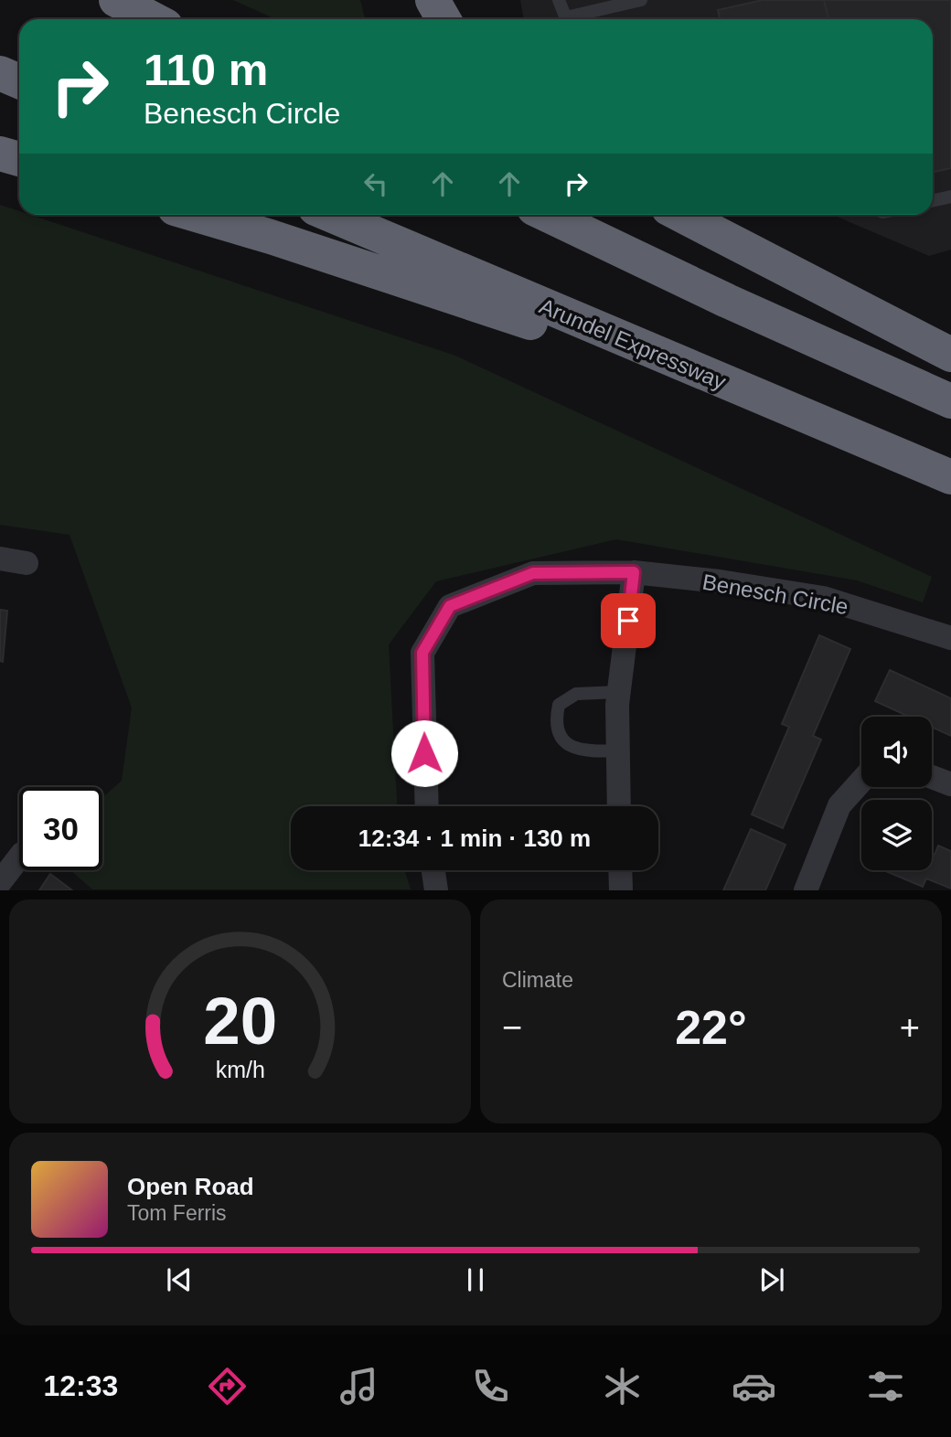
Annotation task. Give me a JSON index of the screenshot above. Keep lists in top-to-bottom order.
{
  "streets": {
    "highway": ["Arundel Expressway"],
    "street": ["Benesch Circle"]
  },
  "page": {
    "turn": ["110 m", "Benesch Circle"],
    "limit": "30",
    "trip": "12:34 · 1 min · 130 m",
    "tile": "Climate",
    "heat": ["−", "22°", "+"],
    "song": ["Open Road", "Tom Ferris"],
    "tabs": "12:33",
    "gauge": ["20", "km/h"]
  }
}
